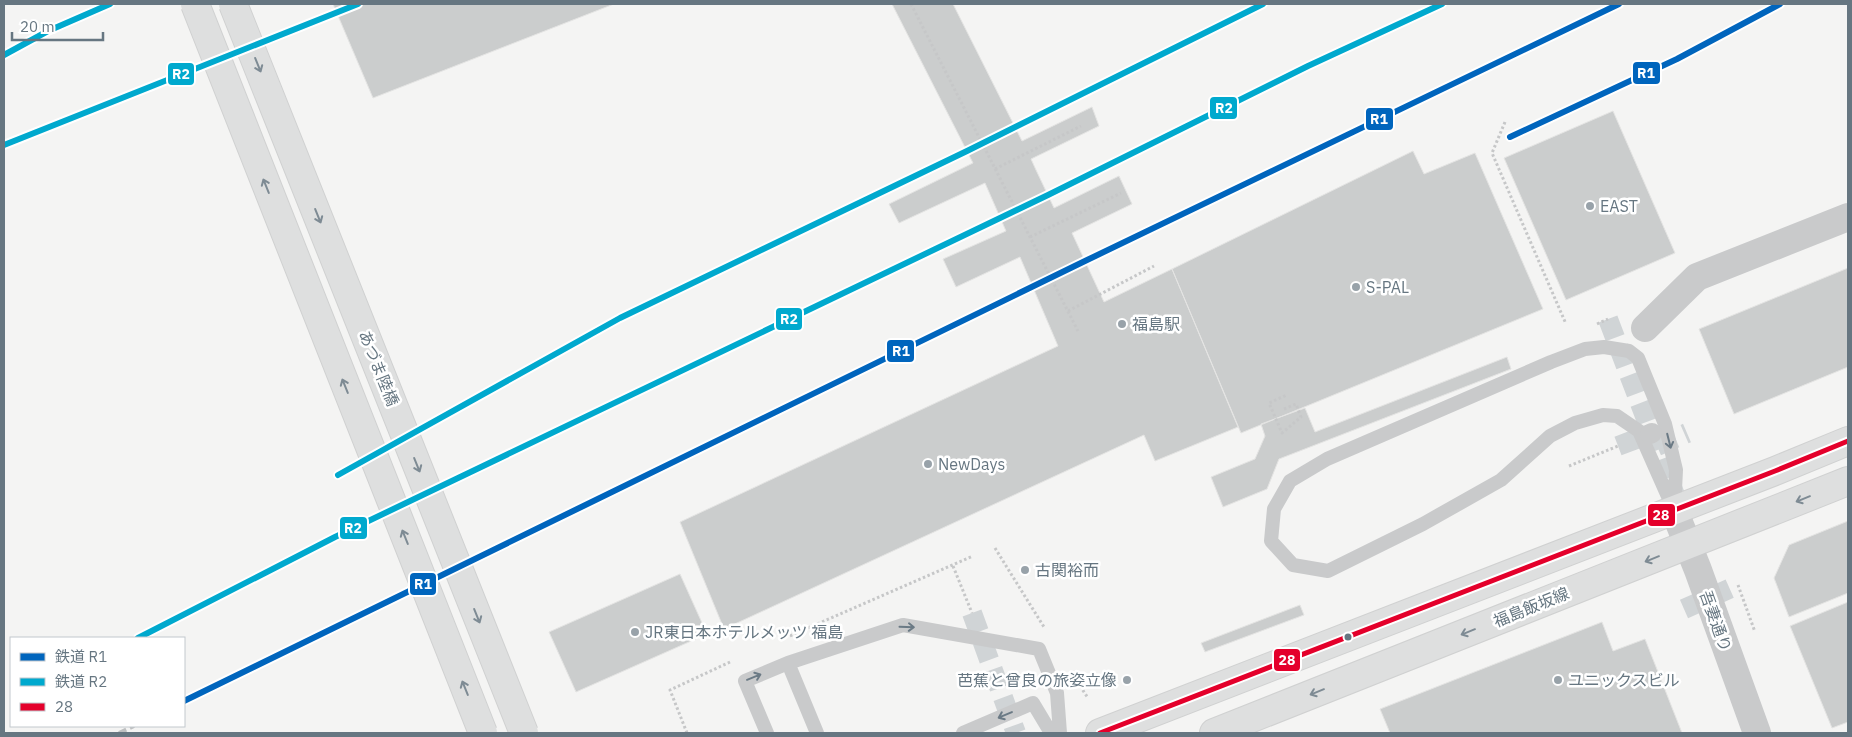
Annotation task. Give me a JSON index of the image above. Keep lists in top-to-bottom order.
{
  "streets": {
    "main road": ["あづま陸橋", "福島飯坂線"],
    "street": ["吾妻通り"]
  },
  "crossings": [
    ["福島飯坂線", "吾妻通り"]
  ],
  "places": [
    "EAST",
    "S-PAL",
    "福島駅",
    "NewDays",
    "古関裕而",
    "JR東日本ホテルメッツ 福島",
    "芭蕉と曾良の旅姿立像",
    "ユニックスビル"
  ],
  "lines": ["rail line R1", "rail line R2", "transit line 28"],
  "legend": ["鉄道 R1", "鉄道 R2", "28"],
  "scale_bar": "20 m"
}
